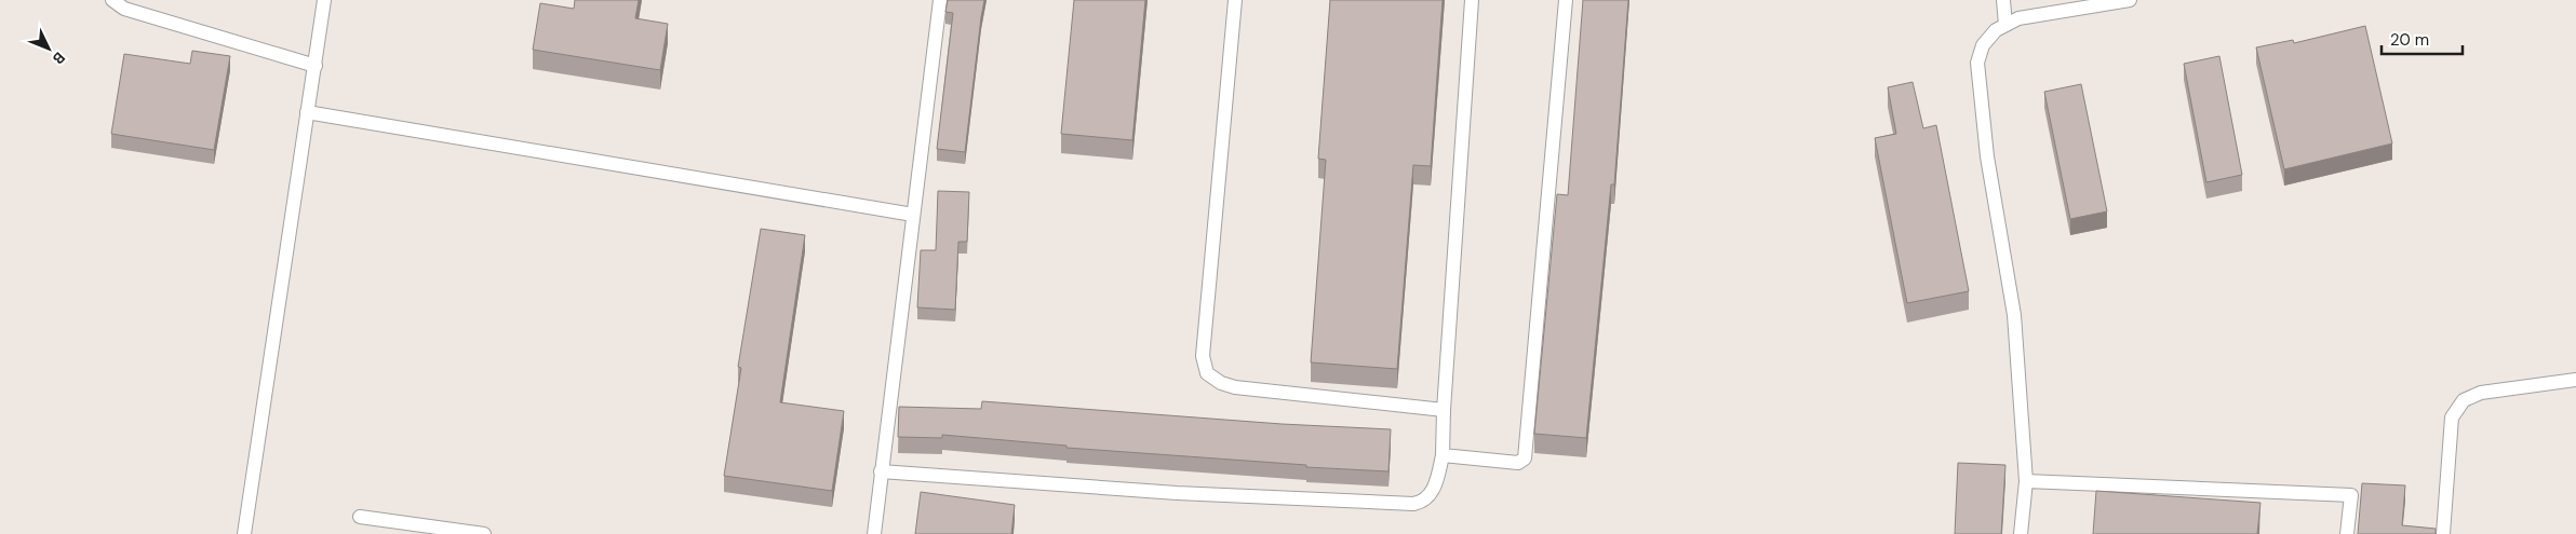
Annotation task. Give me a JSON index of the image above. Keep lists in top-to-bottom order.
{
  "scale_bar": "20 m",
  "north": "bottom right"
}
